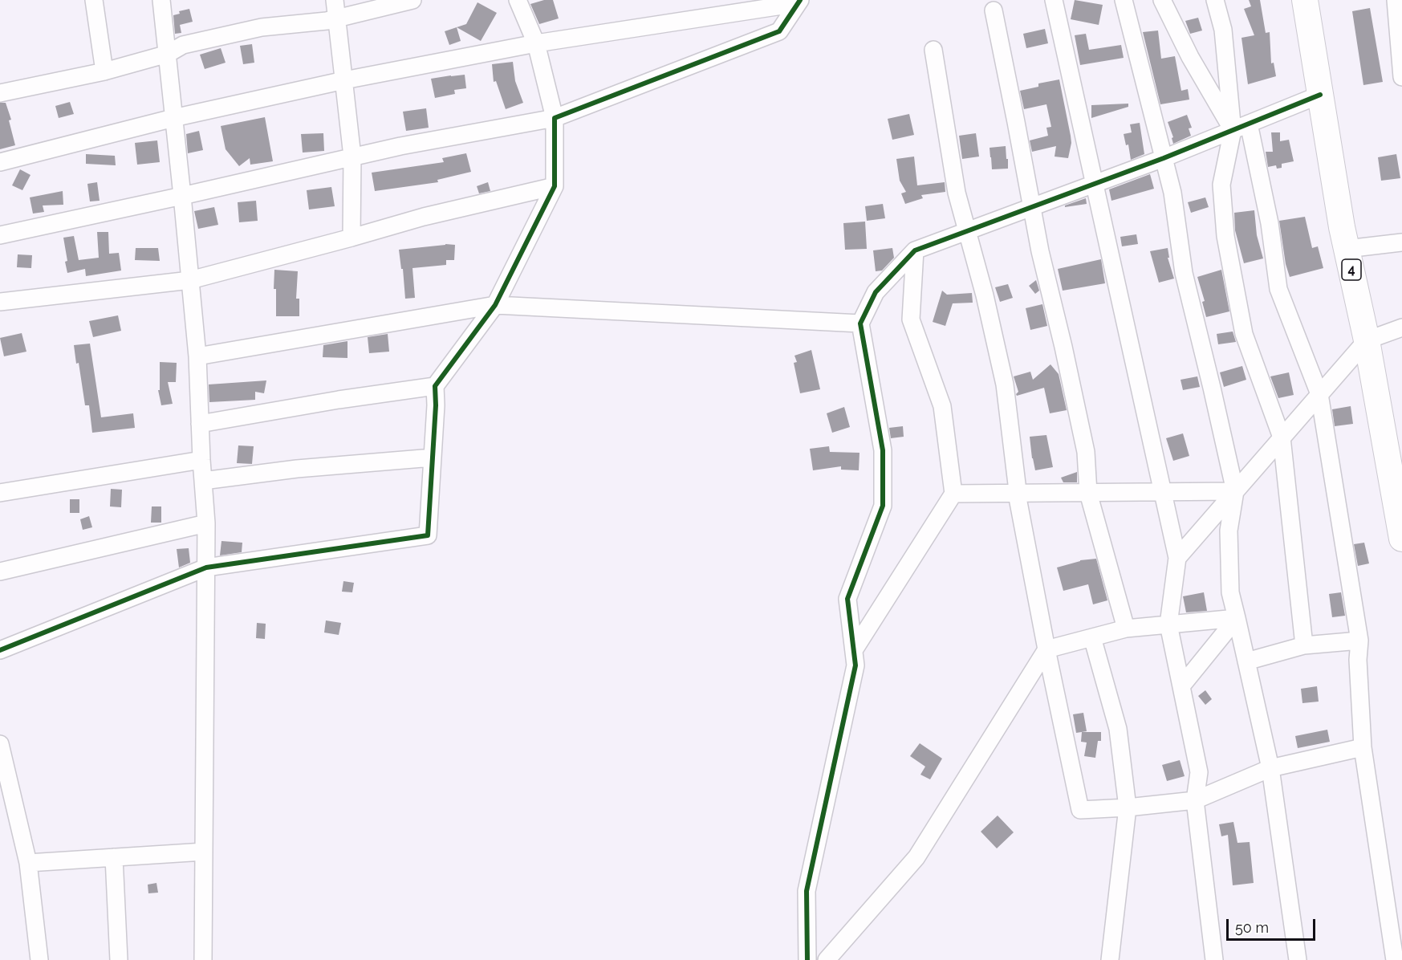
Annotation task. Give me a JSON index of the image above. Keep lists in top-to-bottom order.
{
  "streets": {
    "highway": ["4"]
  },
  "scale_bar": "50 m"
}
